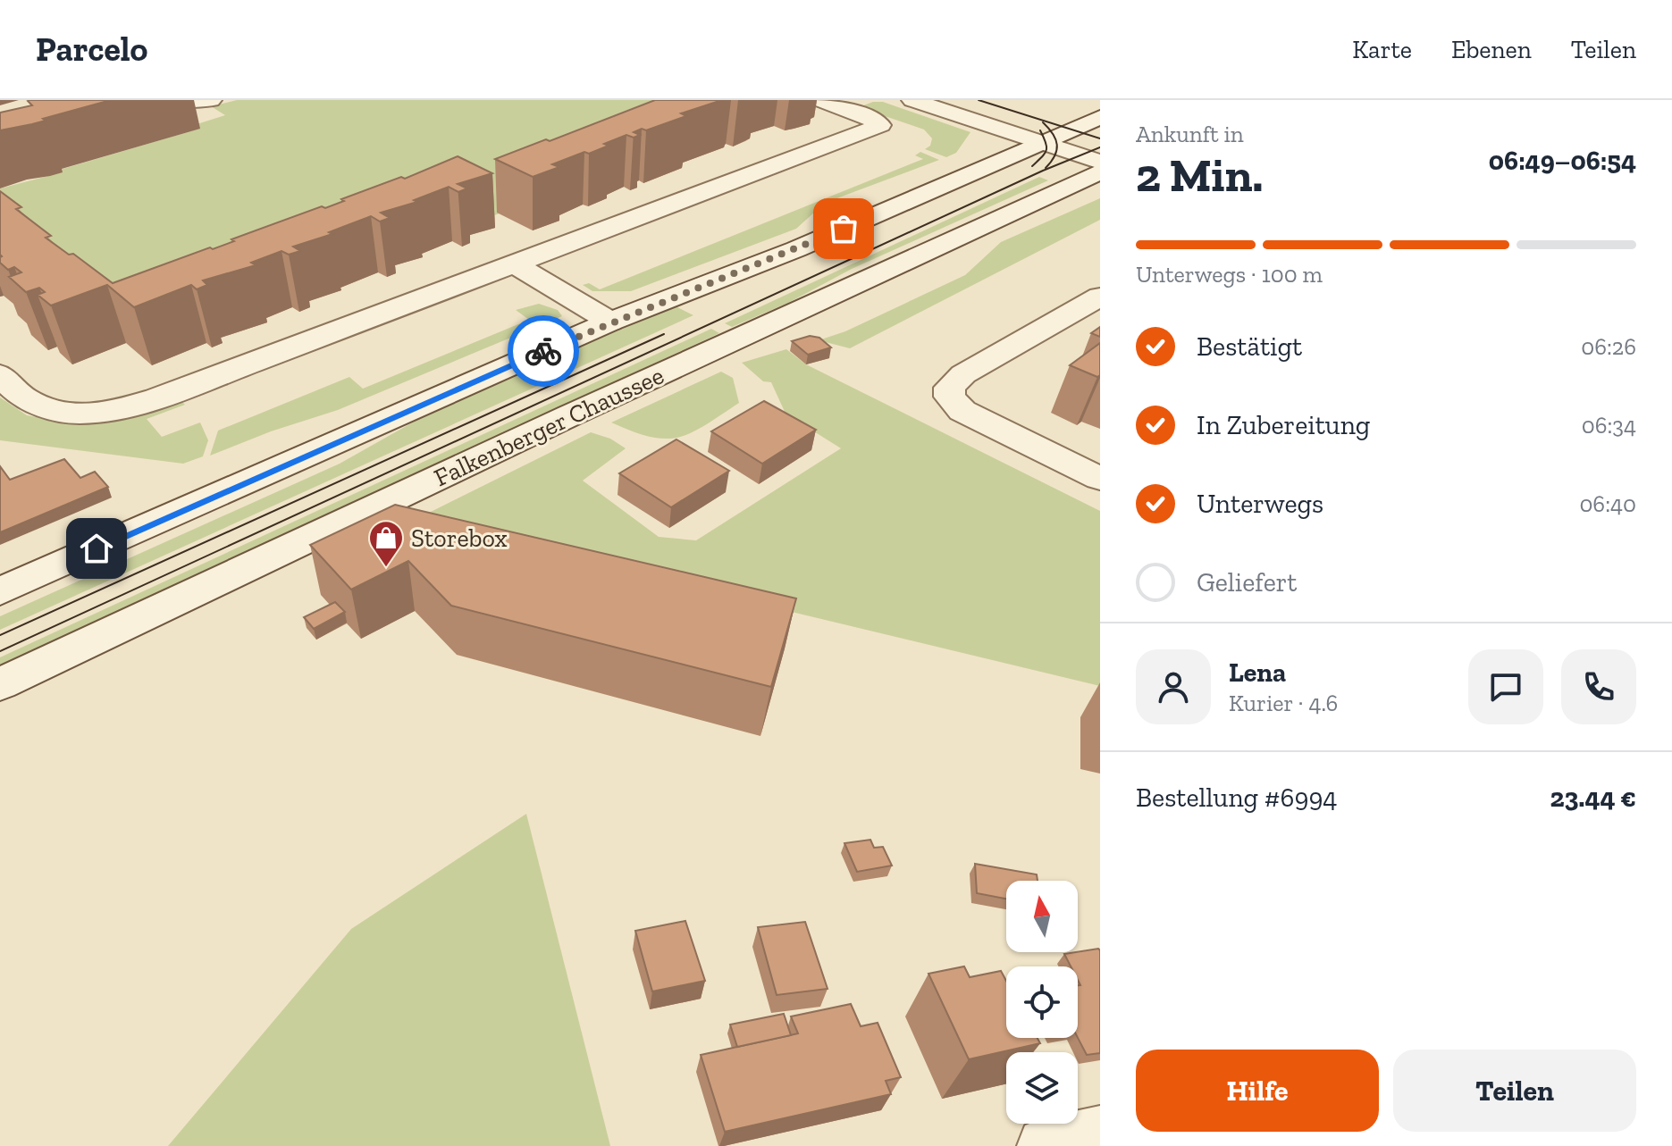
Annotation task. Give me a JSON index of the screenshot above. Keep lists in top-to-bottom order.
{
  "streets": {
    "main road": ["Falkenberger Chaussee"]
  },
  "places": {
    "shop": ["Storebox"]
  },
  "north": "top",
  "page": {
    "header": "Parcelo",
    "nav": ["Karte", "Ebenen", "Teilen"],
    "heading": ["2 Min.", "Ankunft in", "06:49–06:54"],
    "panel": [
      "Lena",
      "Kurier · 4.6",
      "Bestellung #6994",
      "23.44 €"
    ],
    "bar": "Unterwegs · 100 m",
    "list": [
      ["Bestätigt", "06:26"],
      ["In Zubereitung", "06:34"],
      ["Unterwegs", "06:40"],
      "Geliefert"
    ],
    "buttons": ["Hilfe", "Teilen"]
  }
}
